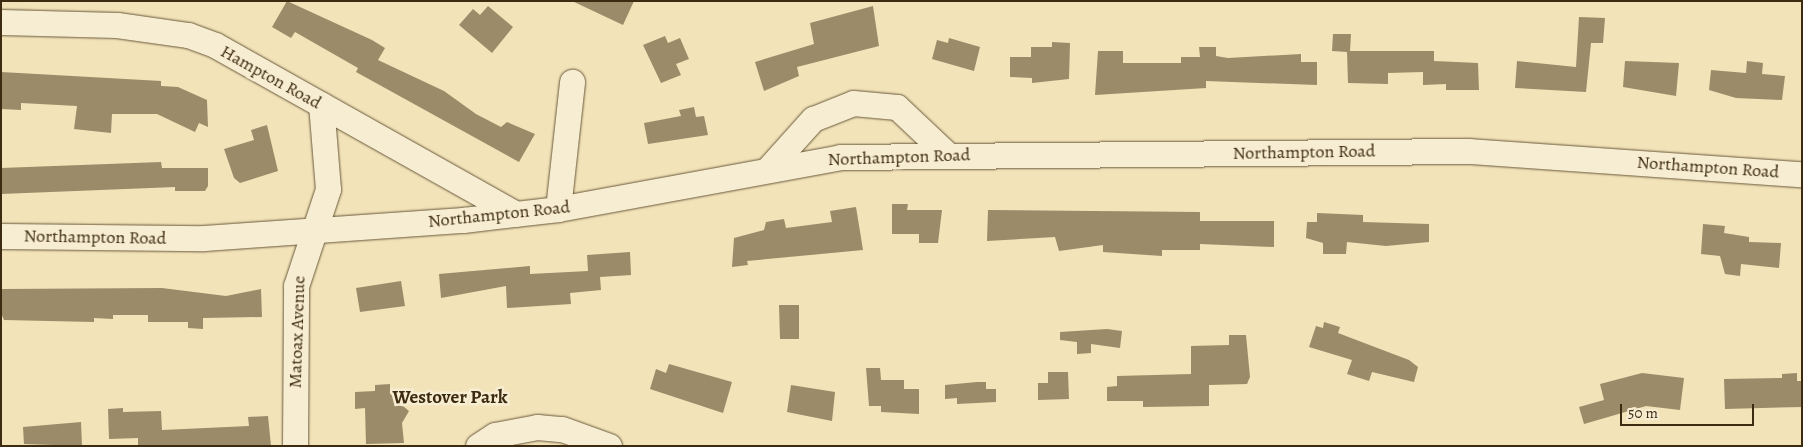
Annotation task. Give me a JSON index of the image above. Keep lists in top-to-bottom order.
{
  "streets": {
    "street": ["Hampton Road", "Northampton Road", "Matoax Avenue"]
  },
  "crossings": [
    ["Hampton Road", "Northampton Road"],
    ["Hampton Road", "Matoax Avenue"],
    ["Northampton Road", "Matoax Avenue"]
  ],
  "districts": ["Westover Park"],
  "scale_bar": "50 m"
}
